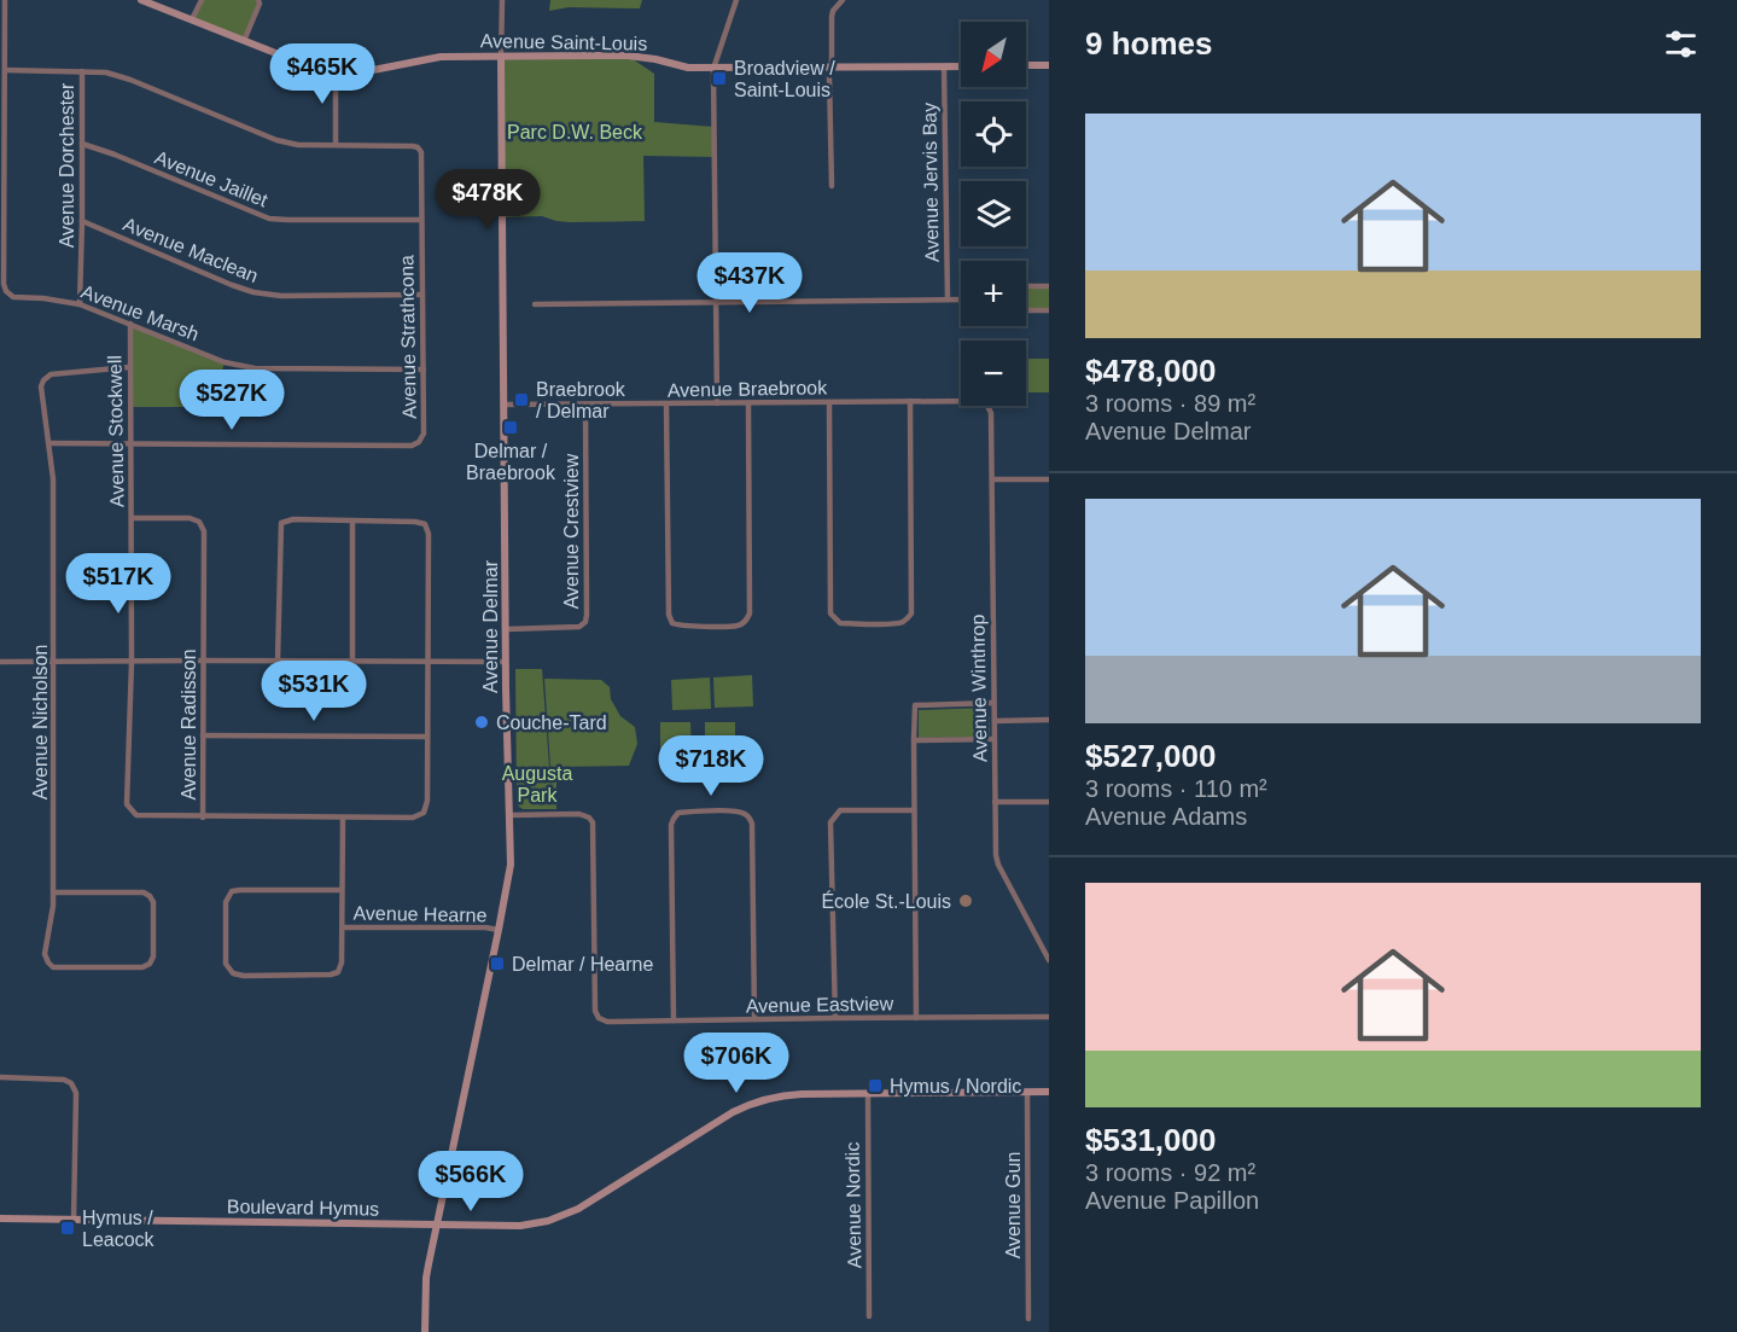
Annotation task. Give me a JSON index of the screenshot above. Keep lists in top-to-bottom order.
{
  "streets": {
    "street": [
      "Avenue Saint-Louis",
      "Avenue Dorchester",
      "Avenue Jaillet",
      "Avenue Jervis Bay",
      "Avenue Maclean",
      "Avenue Marsh",
      "Avenue Strathcona",
      "Avenue Braebrook",
      "Avenue Stockwell",
      "Avenue Crestview",
      "Avenue Delmar",
      "Avenue Winthrop",
      "Avenue Nicholson",
      "Avenue Radisson",
      "Avenue Hearne",
      "Avenue Eastview",
      "Avenue Nordic",
      "Avenue Gun",
      "Boulevard Hymus"
    ]
  },
  "crossings": [
    ["Avenue Saint-Louis", "Avenue Jervis Bay"],
    ["Avenue Saint-Louis", "Avenue Delmar"],
    ["Avenue Dorchester", "Avenue Jaillet"],
    ["Avenue Dorchester", "Avenue Maclean"],
    ["Avenue Dorchester", "Avenue Marsh"],
    ["Avenue Jaillet", "Avenue Strathcona"],
    ["Avenue Maclean", "Avenue Strathcona"],
    ["Avenue Marsh", "Avenue Strathcona"],
    ["Avenue Marsh", "Avenue Stockwell"],
    ["Avenue Strathcona", "Avenue Stockwell"],
    ["Avenue Braebrook", "Avenue Crestview"],
    ["Avenue Braebrook", "Avenue Delmar"],
    ["Avenue Stockwell", "Avenue Nicholson"],
    ["Avenue Stockwell", "Avenue Radisson"],
    ["Avenue Crestview", "Avenue Delmar"],
    ["Avenue Delmar", "Avenue Hearne"],
    ["Avenue Delmar", "Avenue Eastview"],
    ["Avenue Delmar", "Boulevard Hymus"],
    ["Avenue Nordic", "Boulevard Hymus"],
    ["Avenue Gun", "Boulevard Hymus"]
  ],
  "parks": ["Parc D.W. Beck", "Augusta Park"],
  "places": {
    "transit": [
      "Broadview / Saint-Louis",
      "Braebrook / Delmar",
      "Delmar / Braebrook",
      "Delmar / Hearne",
      "Hymus / Nordic",
      "Hymus / Leacock"
    ],
    "other": ["Couche-Tard", "École St.-Louis"]
  },
  "north": "bottom left",
  "page": {
    "heading": "9 homes",
    "map_buttons": ["+", "−"],
    "price": [
      "$465K",
      "$478K",
      "$437K",
      "$527K",
      "$517K",
      "$531K",
      "$718K",
      "$706K",
      "$566K"
    ],
    "list": [
      {
        "name": "$478,000",
        "note": "3 rooms · 89 m² · Avenue Delmar"
      },
      {
        "name": "$527,000",
        "note": "3 rooms · 110 m² · Avenue Adams"
      },
      {
        "name": "$531,000",
        "note": "3 rooms · 92 m² · Avenue Papillon"
      }
    ]
  }
}
